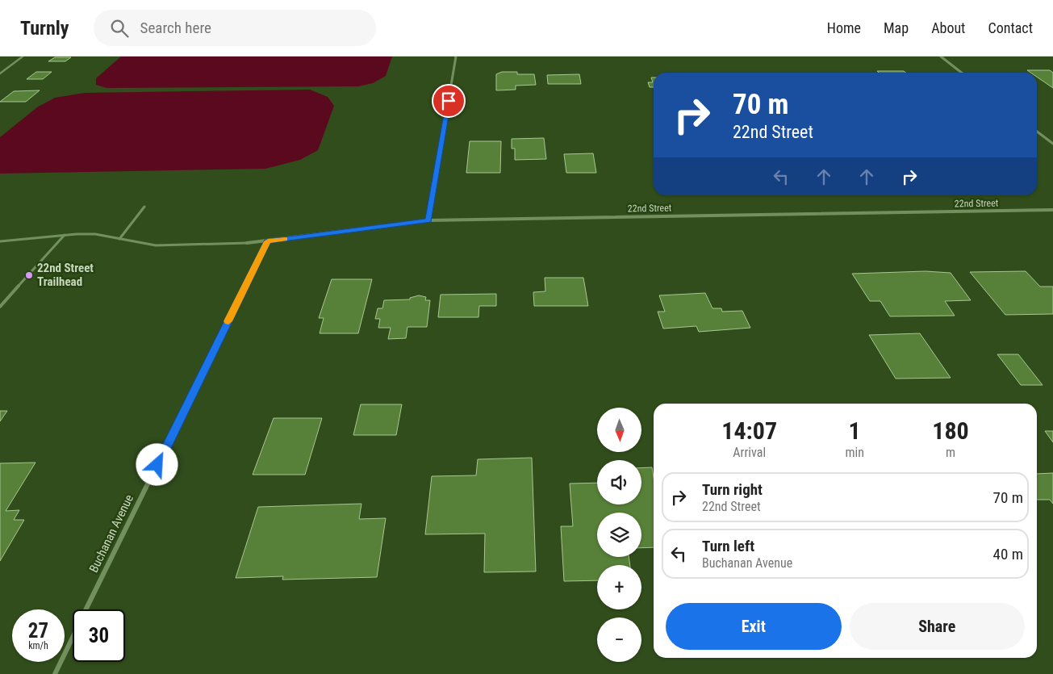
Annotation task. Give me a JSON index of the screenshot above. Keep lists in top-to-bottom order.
{
  "streets": {
    "street": ["22nd Street", "Buchanan Avenue"]
  },
  "crossings": [
    ["22nd Street", "Buchanan Avenue"]
  ],
  "places": ["22nd Street Trailhead"],
  "north": "bottom",
  "page": {
    "header": "Turnly",
    "search": "Search here",
    "nav": [
      "Home",
      "Map",
      "About",
      "Contact"
    ],
    "turn": ["70 m", "22nd Street"],
    "eta": [
      "14:07",
      "Arrival",
      "1",
      "min",
      "180",
      "m"
    ],
    "map_buttons": ["+", "−"],
    "list": [
      {
        "name": "Turn right",
        "note": "22nd Street",
        "value": "70 m"
      },
      {
        "name": "Turn left",
        "note": "Buchanan Avenue",
        "value": "40 m"
      }
    ],
    "buttons": ["Exit", "Share"],
    "speed": "27 km/h",
    "limit": "30"
  }
}
